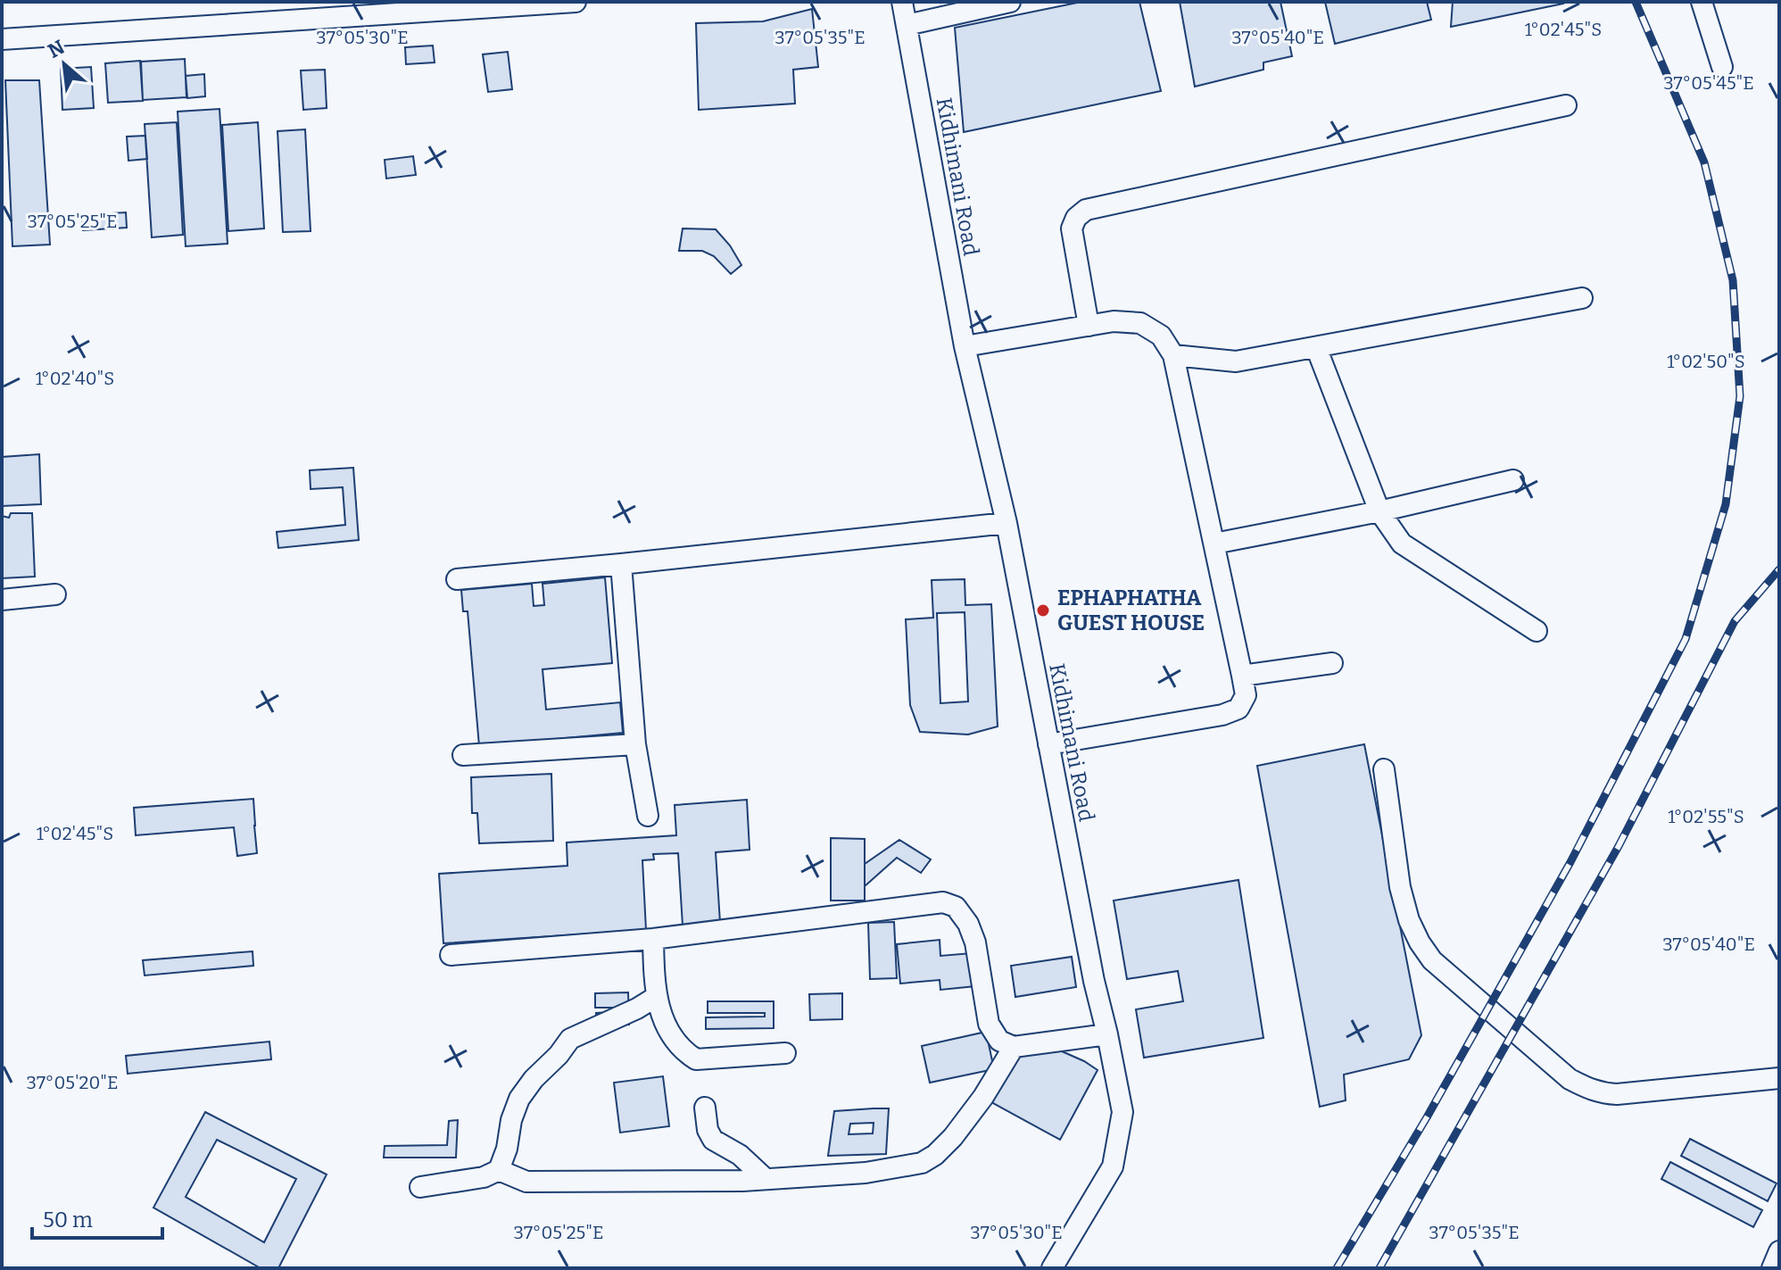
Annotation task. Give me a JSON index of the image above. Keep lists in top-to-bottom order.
{
  "streets": {
    "street": ["Kidhimani Road"]
  },
  "places": ["EPHAPHATHA GUEST HOUSE"],
  "scale_bar": "50 m",
  "north": "top left",
  "coordinates": [
    "1°02'45\"S",
    "37°05'30\"E",
    "37°05'35\"E",
    "37°05'40\"E",
    "37°05'45\"E",
    "37°05'25\"E",
    "1°02'50\"S",
    "1°02'40\"S",
    "1°02'55\"S",
    "37°05'20\"E"
  ]
}
